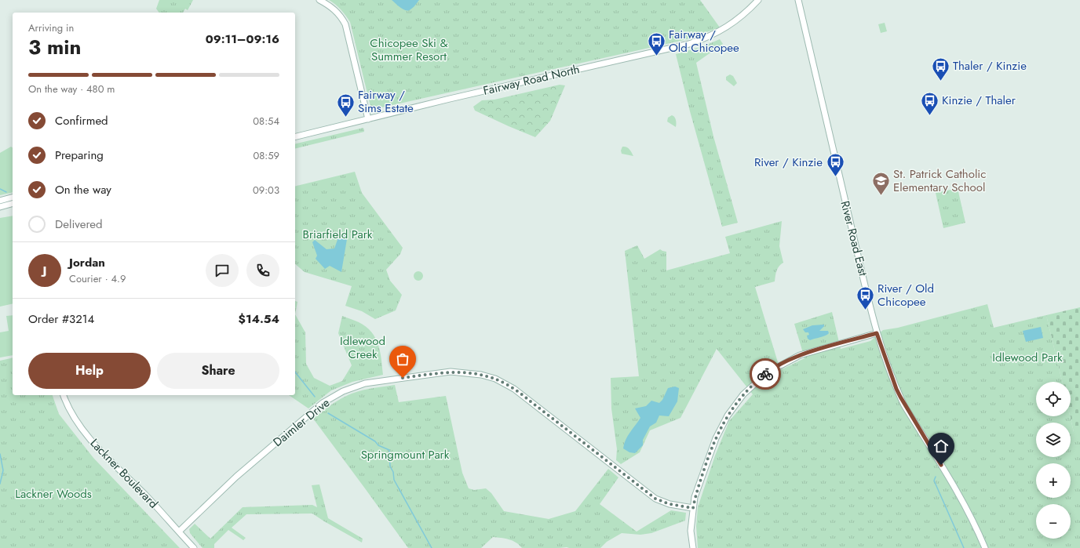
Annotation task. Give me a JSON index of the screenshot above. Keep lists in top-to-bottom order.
{
  "streets": {
    "street": [
      "Fairway Road North",
      "River Road East",
      "Daimler Drive",
      "Lackner Boulevard"
    ]
  },
  "crossings": [
    ["Daimler Drive", "Lackner Boulevard"]
  ],
  "parks": [
    "Chicopee Ski & Summer Resort",
    "Briarfield Park",
    "Idlewood Creek",
    "Idlewood Park",
    "Springmount Park",
    "Lackner Woods"
  ],
  "places": {
    "bus stop": [
      "Fairway / Old Chicopee",
      "Thaler / Kinzie",
      "Kinzie / Thaler",
      "Fairway / Sims Estate",
      "River / Kinzie",
      "River / Old Chicopee"
    ],
    "school or university": ["St. Patrick Catholic Elementary School"]
  },
  "page": {
    "heading": ["3 min", "Arriving in", "09:11–09:16"],
    "panel": [
      "Jordan",
      "Courier · 4.9",
      "Order #3214",
      "$14.54"
    ],
    "bar": "On the way · 480 m",
    "list": [
      ["Confirmed", "08:54"],
      ["Preparing", "08:59"],
      ["On the way", "09:03"],
      "Delivered"
    ],
    "round": "J",
    "buttons": ["Help", "Share"],
    "map_buttons": ["+", "−"]
  }
}
